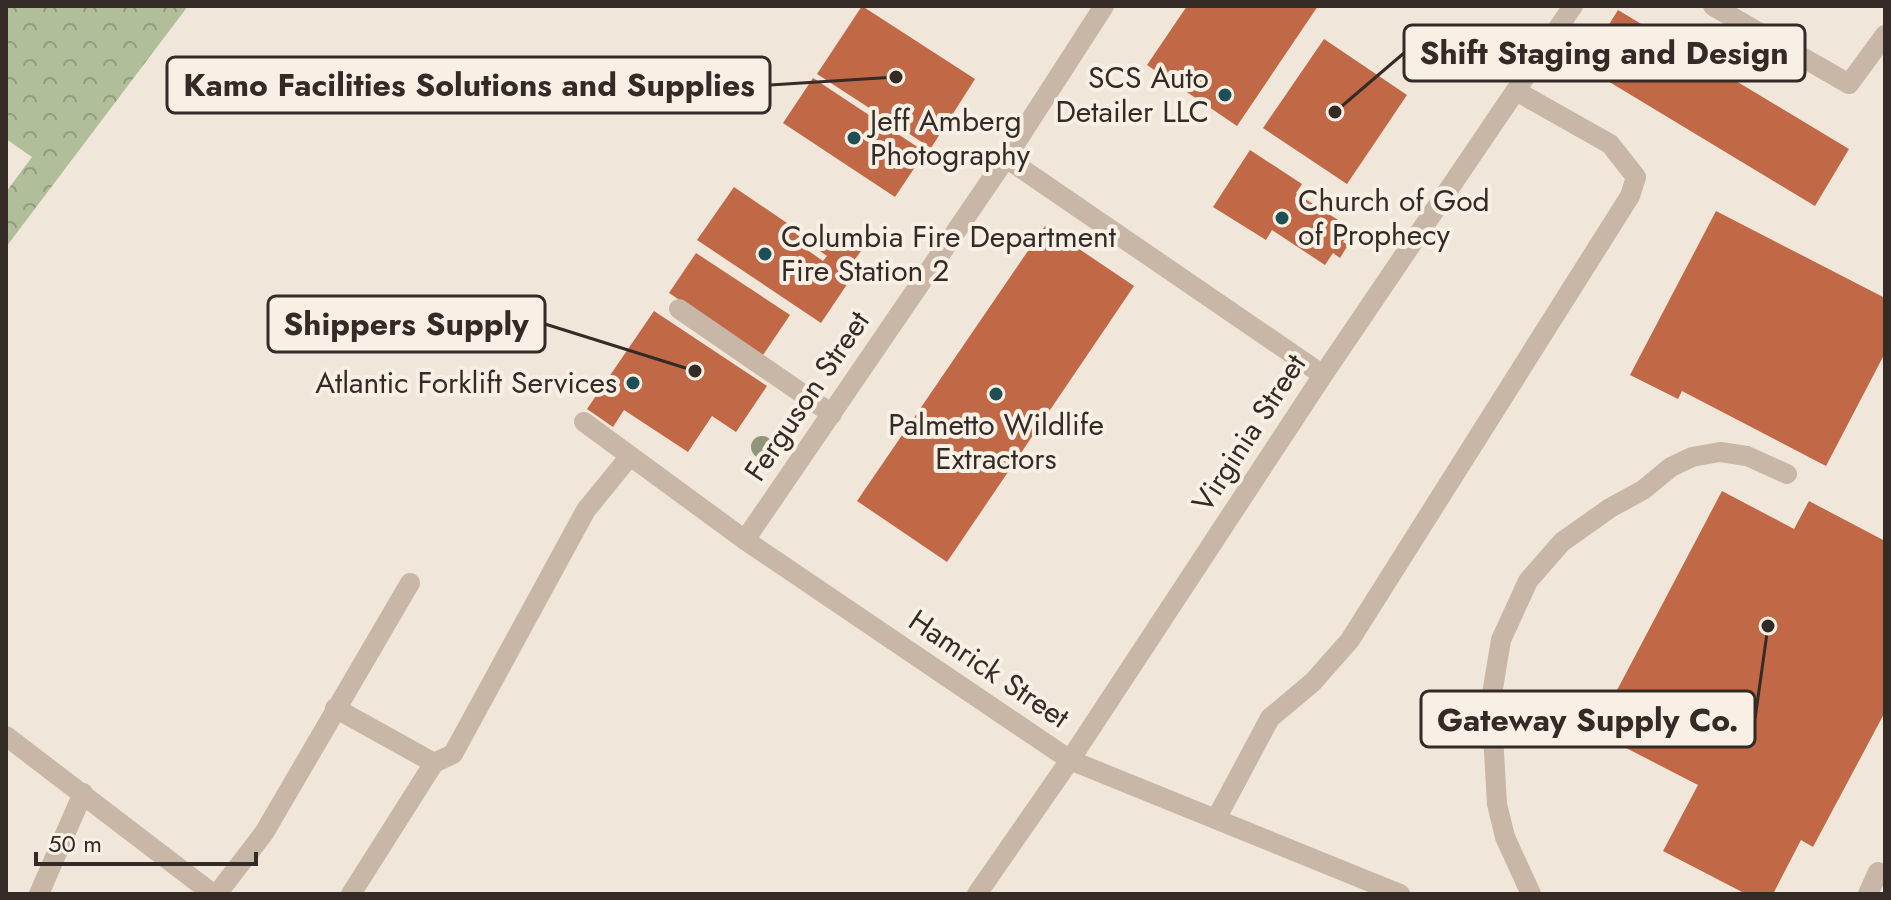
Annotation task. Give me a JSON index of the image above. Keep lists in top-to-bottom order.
{
  "streets": {
    "street": ["Ferguson Street", "Virginia Street", "Hamrick Street"]
  },
  "crossings": [
    ["Ferguson Street", "Hamrick Street"],
    ["Virginia Street", "Hamrick Street"]
  ],
  "places": [
    "Kamo Facilities Solutions and Supplies",
    "SCS Auto Detailer LLC",
    "Shift Staging and Design",
    "Jeff Amberg Photography",
    "Church of God of Prophecy",
    "Columbia Fire Department Fire Station 2",
    "Shippers Supply",
    "Atlantic Forklift Services",
    "Palmetto Wildlife Extractors",
    "Gateway Supply Co."
  ],
  "scale_bar": "50 m"
}
